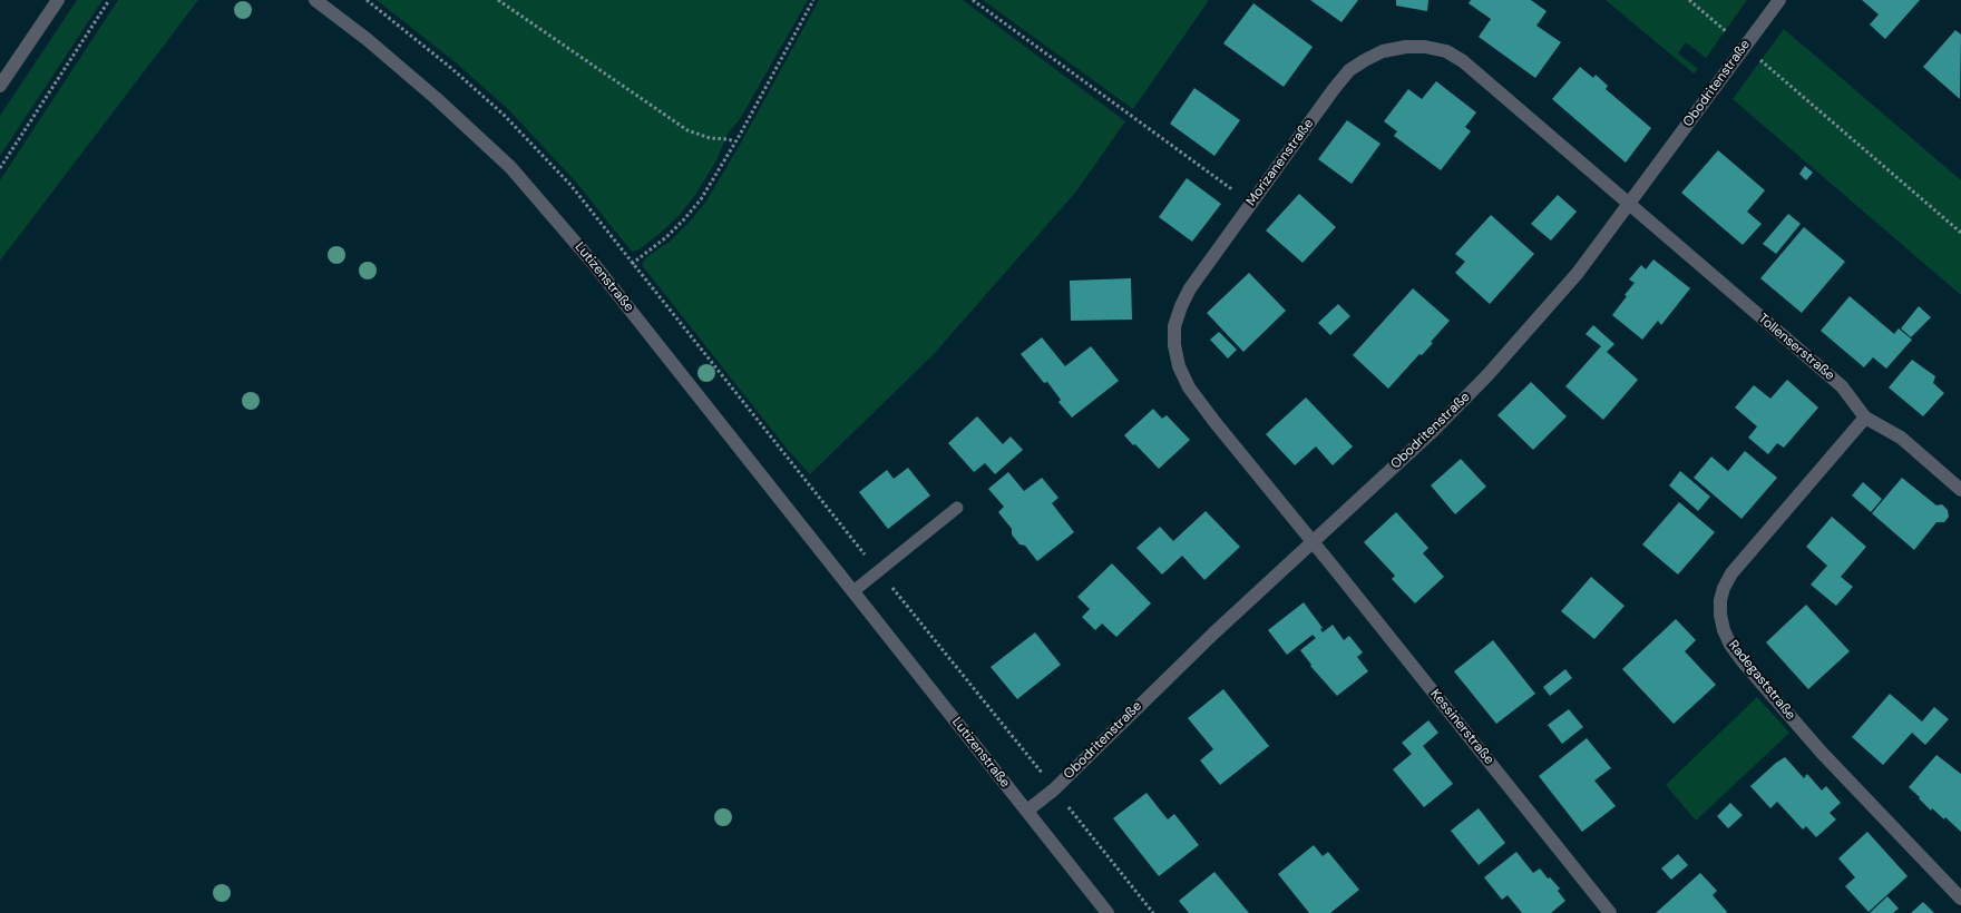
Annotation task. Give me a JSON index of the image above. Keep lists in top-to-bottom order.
{
  "streets": {
    "street": [
      "Obodritenstraße",
      "Morizanenstraße",
      "Lutizenstraße",
      "Tollenserstraße",
      "Radegaststraße",
      "Kessinerstraße"
    ]
  },
  "crossings": [
    ["Obodritenstraße", "Morizanenstraße"],
    ["Obodritenstraße", "Lutizenstraße"],
    ["Obodritenstraße", "Tollenserstraße"],
    ["Obodritenstraße", "Kessinerstraße"],
    ["Morizanenstraße", "Tollenserstraße"],
    ["Morizanenstraße", "Kessinerstraße"],
    ["Tollenserstraße", "Radegaststraße"]
  ]
}
